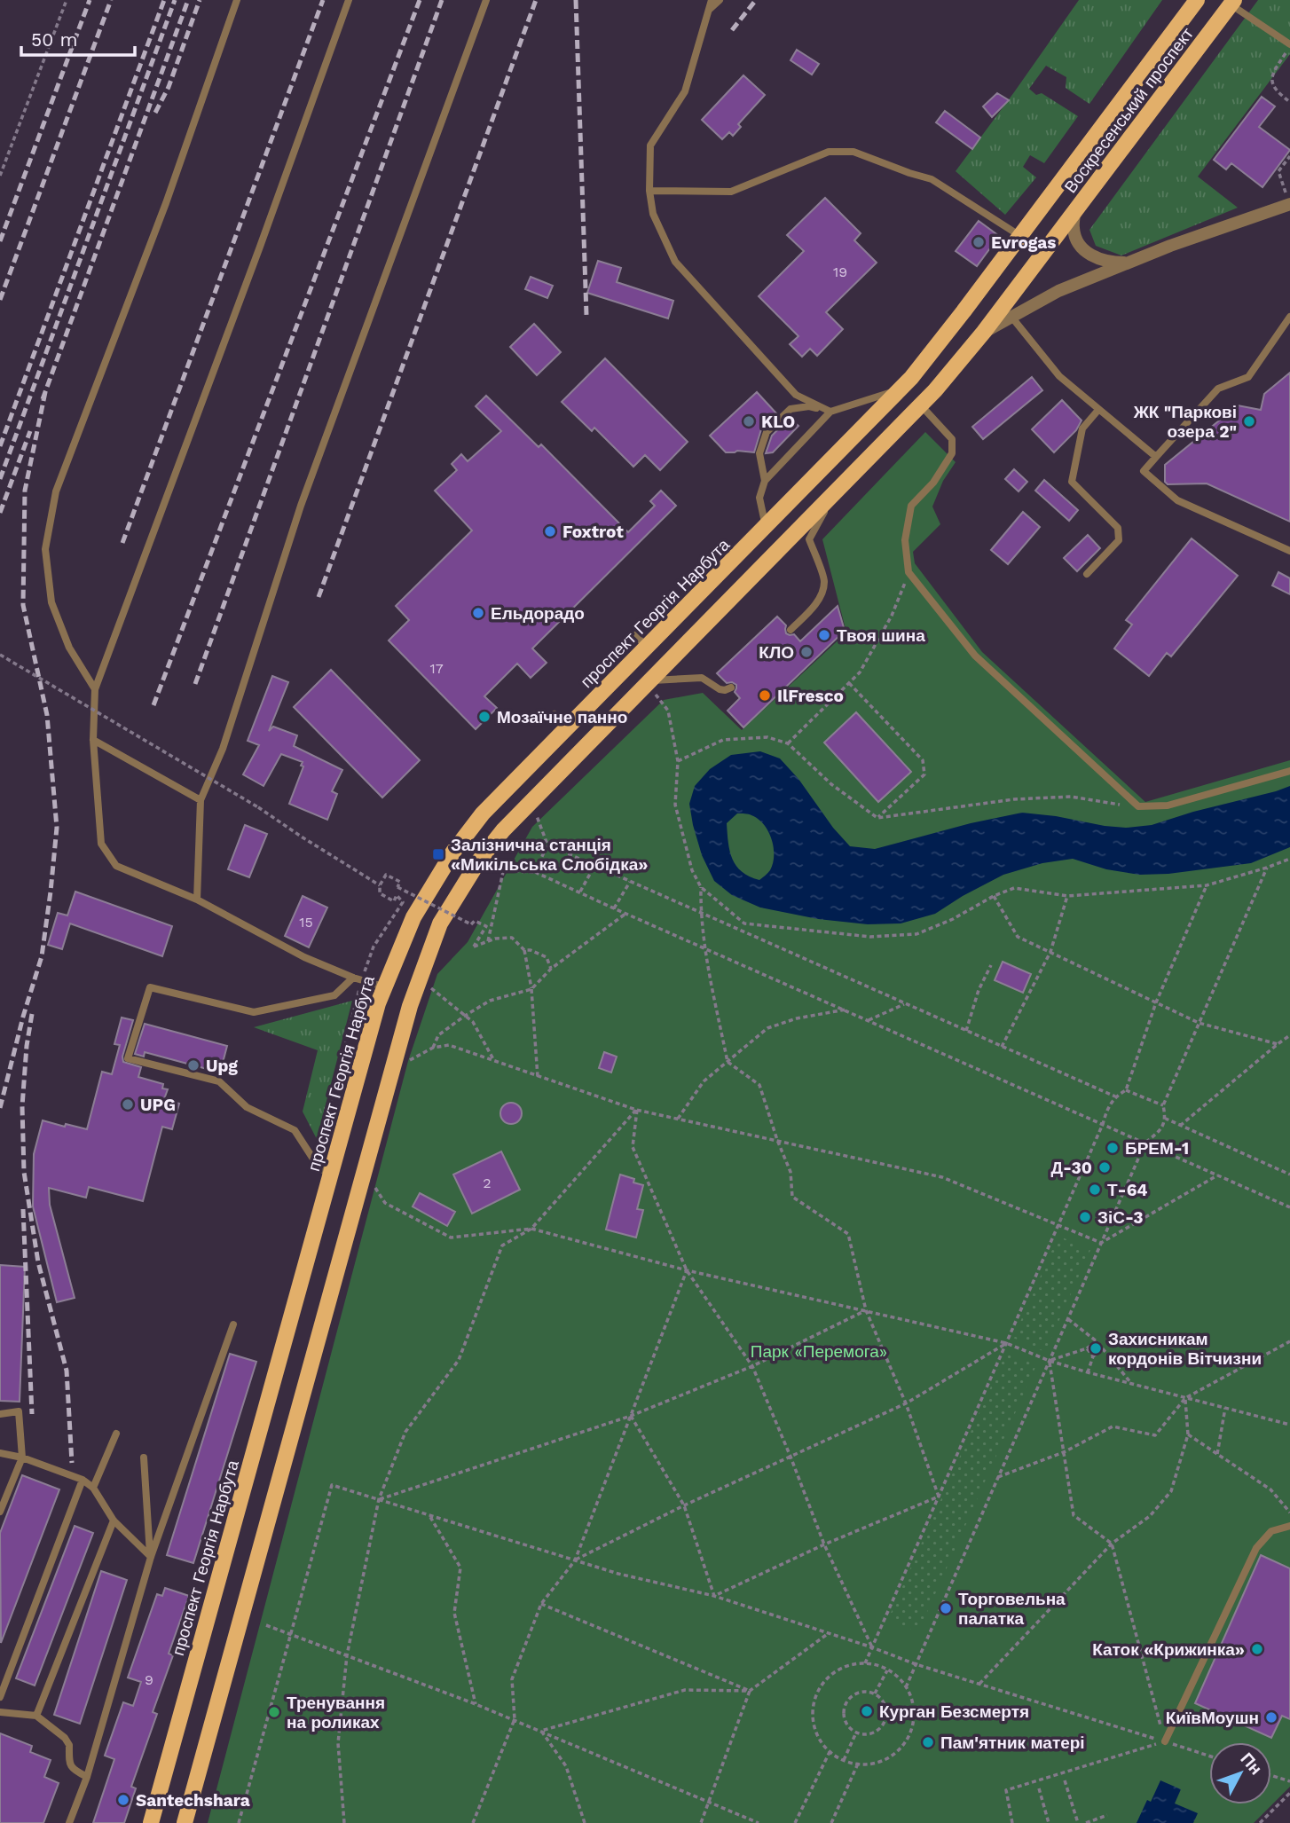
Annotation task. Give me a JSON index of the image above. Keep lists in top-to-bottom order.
{
  "streets": {
    "main road": ["Воскресенський проспект", "проспект Георгія Нарбута"]
  },
  "crossings": [
    ["Воскресенський проспект", "проспект Георгія Нарбута"]
  ],
  "parks": ["Парк «Перемога»"],
  "places": {
    "other": [
      "Evrogas",
      "KLO",
      "ЖК \"Паркові озера 2\"",
      "Foxtrot",
      "Ельдорадо",
      "Твоя шина",
      "КЛО",
      "IlFresco",
      "Мозаїчне панно",
      "Upg",
      "UPG",
      "БРЕМ-1",
      "Д-30",
      "Т-64",
      "ЗіС-3",
      "Захисникам кордонів Вітчизни",
      "Торговельна палатка",
      "Каток «Крижинка»",
      "Курган Безсмертя",
      "Тренування на роликах",
      "КиївМоушн",
      "Пам'ятник матері",
      "Santechshara"
    ],
    "transit": ["Залізнична станція «Микільська Слобідка»"]
  },
  "house_numbers": [
    "19",
    "17",
    "15",
    "2",
    "9"
  ],
  "scale_bar": "50 m",
  "north": "top right"
}
